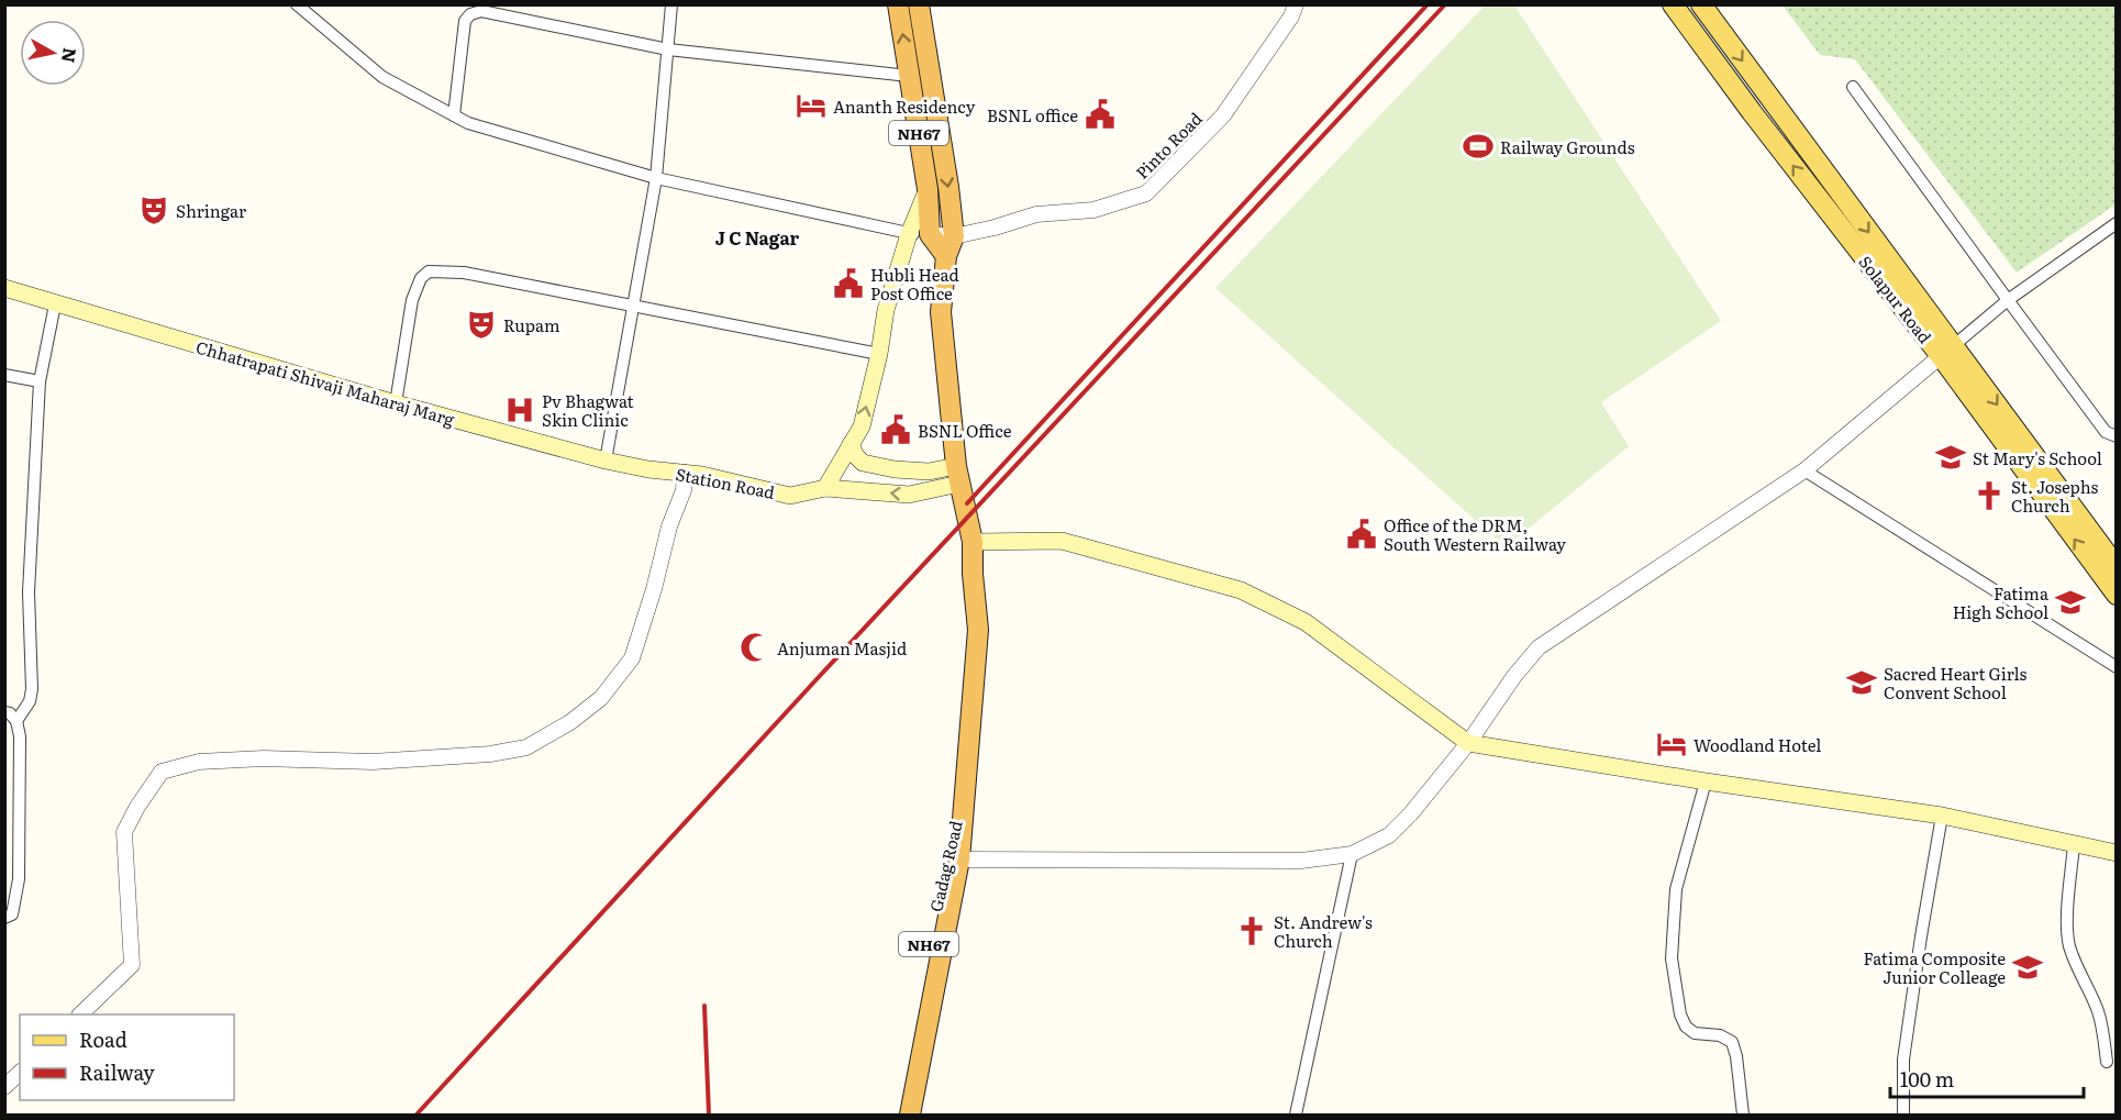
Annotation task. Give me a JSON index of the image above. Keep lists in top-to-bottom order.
{
  "streets": {
    "highway": ["NH67", "Gadag Road"],
    "main road": ["Solapur Road", "Chhatrapati Shivaji Maharaj Marg", "Station Road"],
    "street": ["Pinto Road"]
  },
  "crossings": [
    ["NH67", "Pinto Road"],
    ["NH67", "Station Road"],
    ["NH67", "Gadag Road"],
    ["Chhatrapati Shivaji Maharaj Marg", "Station Road"],
    ["Station Road", "Gadag Road"]
  ],
  "one_way": ["Station Road"],
  "districts": ["J C Nagar"],
  "places": {
    "hotel": ["Ananth Residency", "Woodland Hotel"],
    "public building": [
      "BSNL office",
      "Hubli Head Post Office",
      "BSNL Office",
      "Office of the DRM, South Western Railway"
    ],
    "sports": ["Railway Grounds"],
    "theatre": ["Shringar", "Rupam"],
    "hospital": ["Pv Bhagwat Skin Clinic"],
    "school or university": [
      "St Mary's School",
      "Fatima High School",
      "Sacred Heart Girls Convent School",
      "Fatima Composite Junior Colleage"
    ],
    "church": ["St. Josephs Church", "St. Andrew's Church"],
    "mosque": ["Anjuman Masjid"]
  },
  "legend": ["Road", "Railway"],
  "scale_bar": "100 m",
  "north": "right"
}
